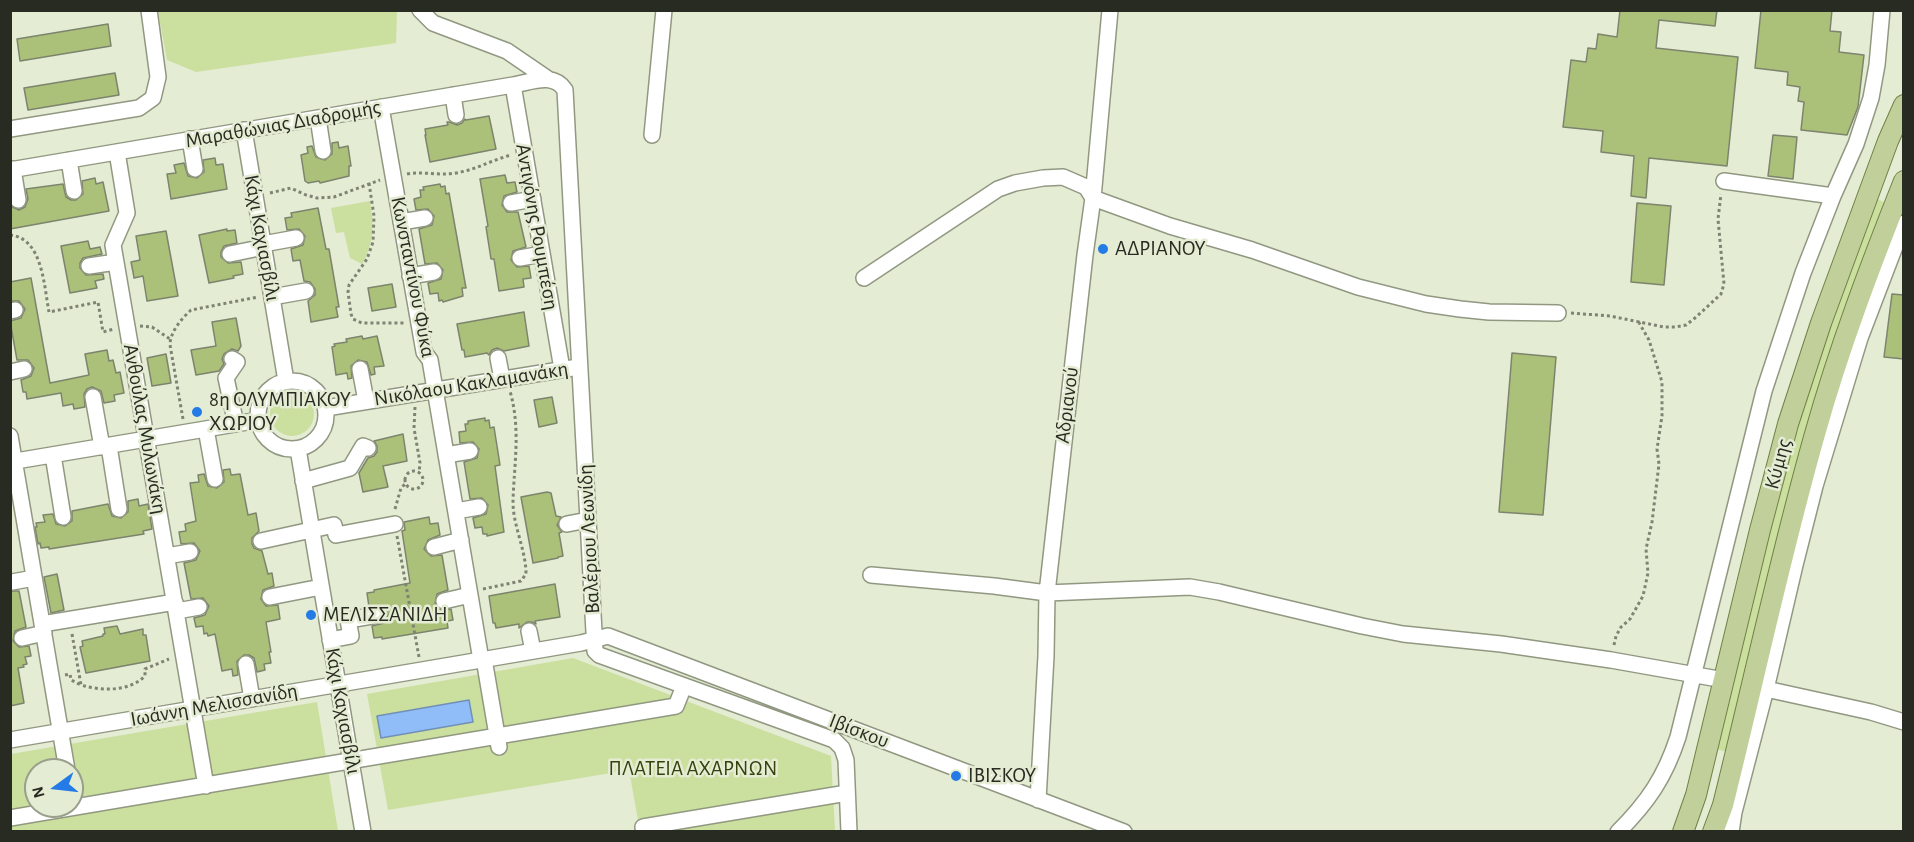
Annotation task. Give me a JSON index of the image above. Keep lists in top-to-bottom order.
{
  "streets": {
    "main road": ["Κύμης"],
    "street": [
      "Μαραθώνιας Διαδρομής",
      "Αντιγόνης Ρουμπέση",
      "Κάχι Καχιασβίλι",
      "Κωνσταντίνου Φύκα",
      "Νικόλαου Κακλαμανάκη",
      "Αδριανού",
      "Ανθούλας Μυλωνάκη",
      "Βαλέριου Λεωνίδη",
      "Ιωάννη Μελισσανίδη",
      "Ιβίσκου"
    ]
  },
  "crossings": [
    ["Μαραθώνιας Διαδρομής", "Αντιγόνης Ρουμπέση"],
    ["Μαραθώνιας Διαδρομής", "Κάχι Καχιασβίλι"],
    ["Μαραθώνιας Διαδρομής", "Κωνσταντίνου Φύκα"],
    ["Μαραθώνιας Διαδρομής", "Ανθούλας Μυλωνάκη"],
    ["Μαραθώνιας Διαδρομής", "Βαλέριου Λεωνίδη"],
    ["Αντιγόνης Ρουμπέση", "Νικόλαου Κακλαμανάκη"],
    ["Κάχι Καχιασβίλι", "Νικόλαου Κακλαμανάκη"],
    ["Κάχι Καχιασβίλι", "Ιωάννη Μελισσανίδη"],
    ["Κωνσταντίνου Φύκα", "Νικόλαου Κακλαμανάκη"],
    ["Κωνσταντίνου Φύκα", "Ιωάννη Μελισσανίδη"],
    ["Νικόλαου Κακλαμανάκη", "Βαλέριου Λεωνίδη"],
    ["Αδριανού", "Ιβίσκου"],
    ["Ανθούλας Μυλωνάκη", "Ιωάννη Μελισσανίδη"],
    ["Βαλέριου Λεωνίδη", "Ιωάννη Μελισσανίδη"],
    ["Βαλέριου Λεωνίδη", "Ιβίσκου"],
    ["Ιωάννη Μελισσανίδη", "Ιβίσκου"]
  ],
  "parks": ["ΠΛΑΤΕΙΑ ΑΧΑΡΝΩΝ"],
  "places": [
    "ΑΔΡΙΑΝΟΥ",
    "8η ΟΛΥΜΠΙΑΚΟΥ ΧΩΡΙΟΥ",
    "ΜΕΛΙΣΣΑΝΙΔΗ",
    "ΙΒΙΣΚΟΥ"
  ],
  "north": "left"
}
